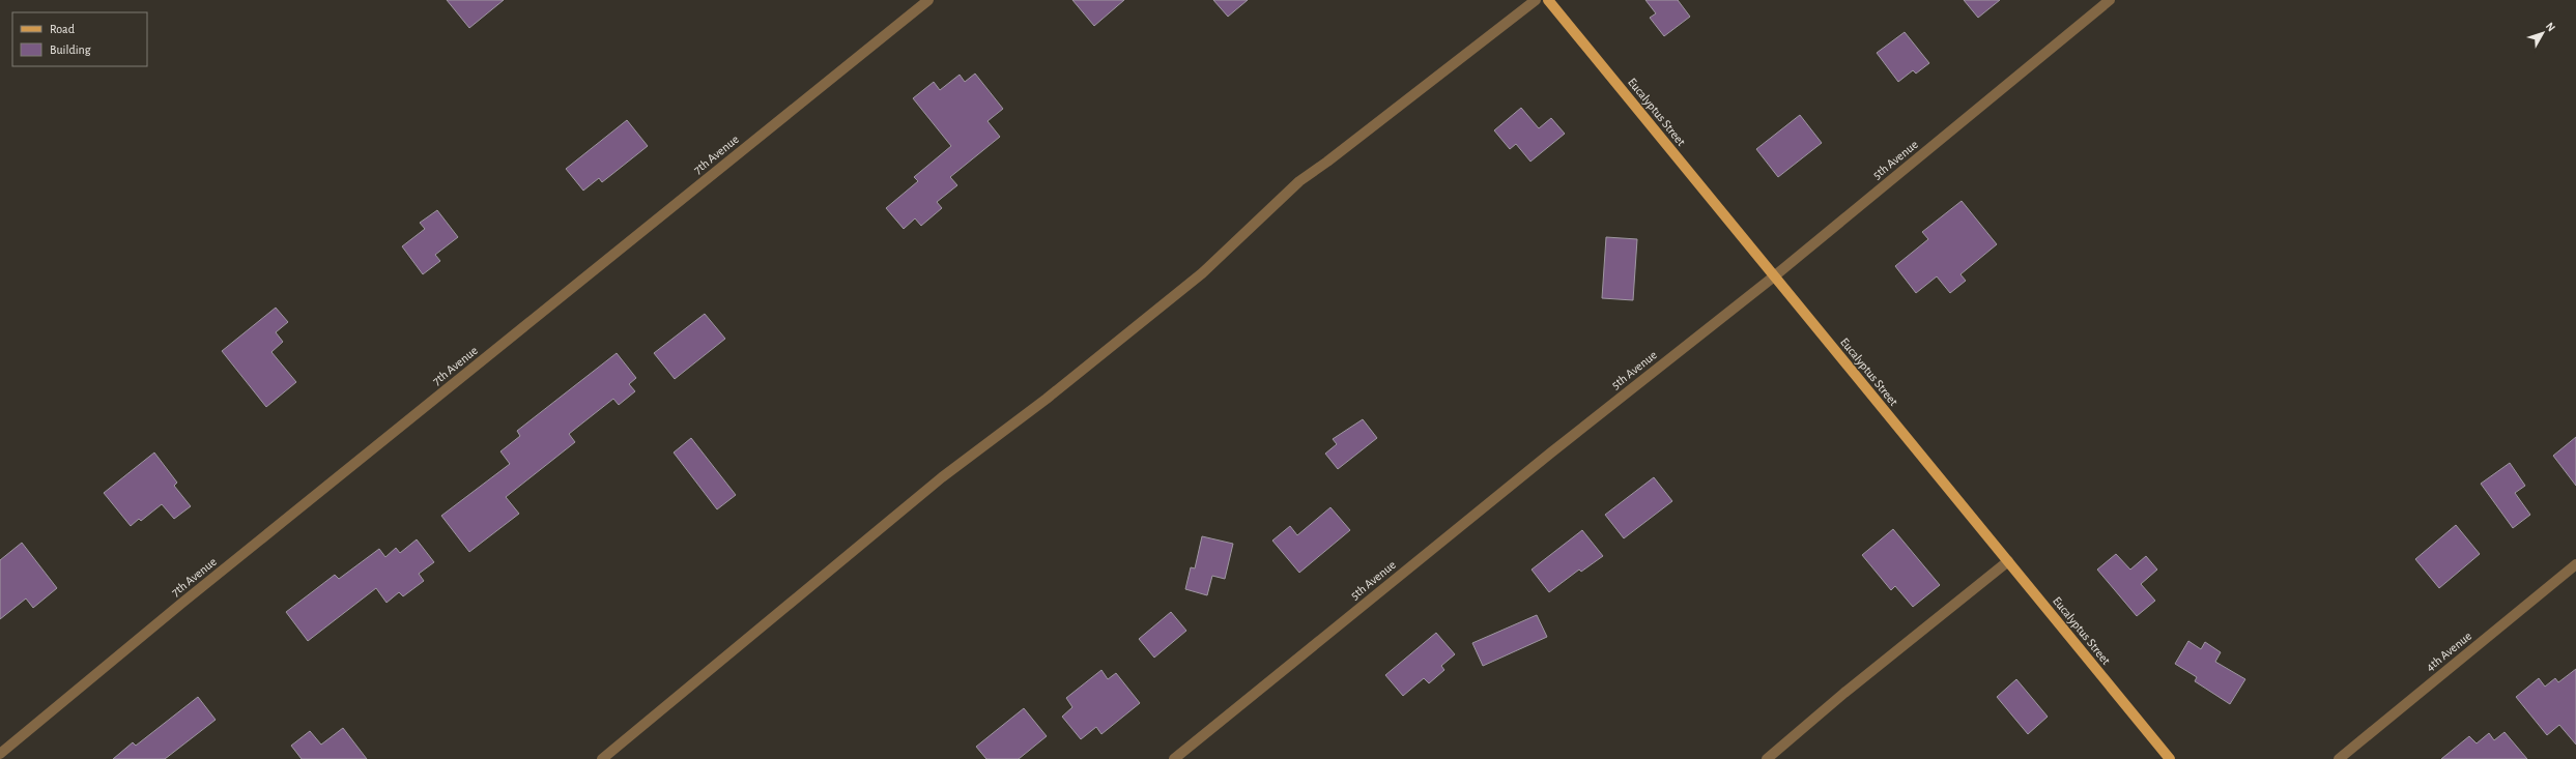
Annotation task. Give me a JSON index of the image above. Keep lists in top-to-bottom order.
{
  "streets": {
    "main road": ["Eucalyptus Street"],
    "street": ["7th Avenue", "5th Avenue", "4th Avenue"]
  },
  "crossings": [
    ["Eucalyptus Street", "5th Avenue"]
  ],
  "legend": ["Road", "Building"],
  "north": "top right"
}
